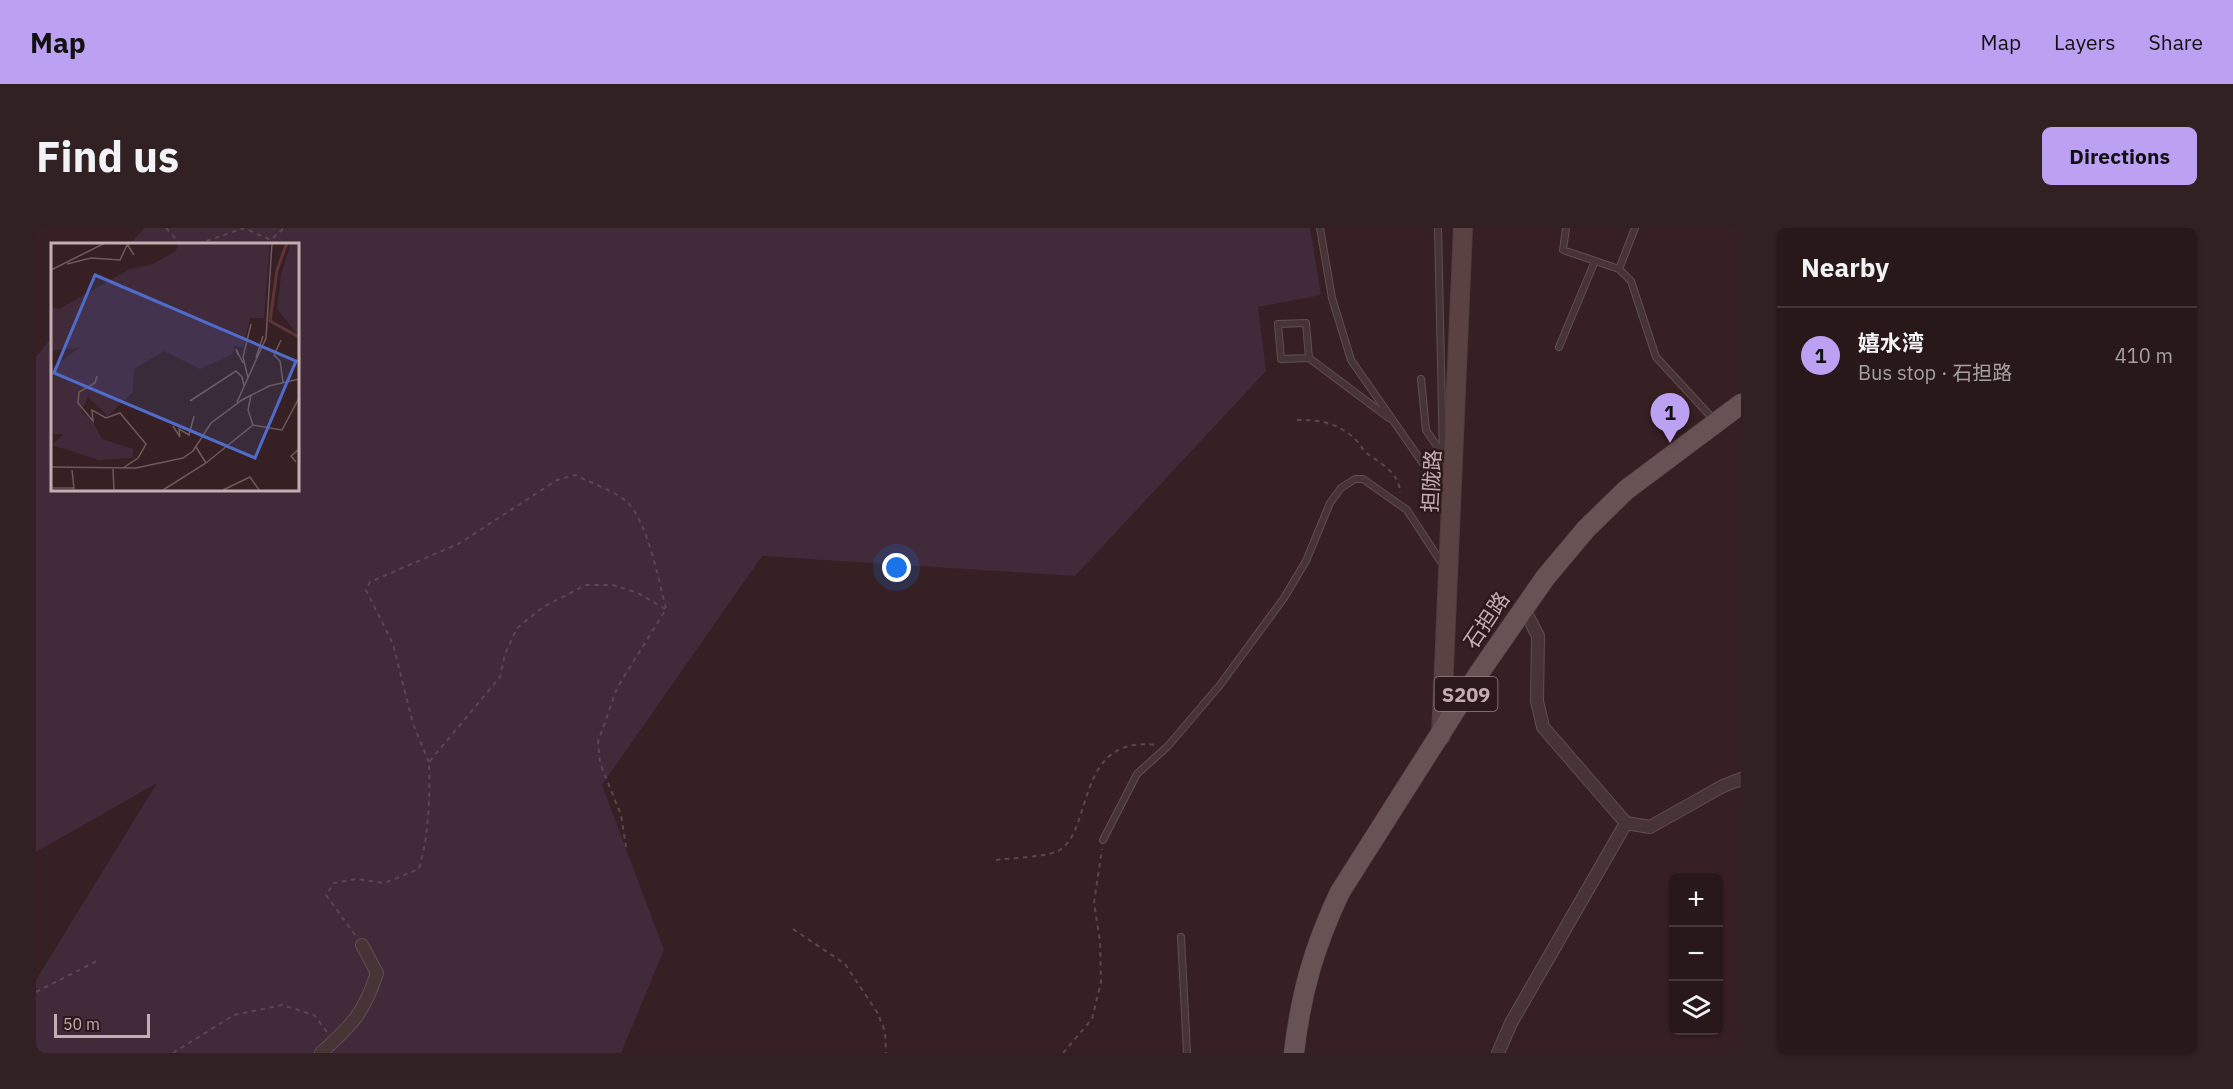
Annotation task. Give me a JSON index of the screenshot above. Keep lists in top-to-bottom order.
{
  "streets": {
    "main road": ["石担路", "S209"],
    "street": ["担陇路"]
  },
  "crossings": [
    ["担陇路", "石担路"]
  ],
  "scale_bar": "50 m",
  "page": {
    "header": "Map",
    "nav": ["Map", "Layers", "Share"],
    "buttons": "Directions",
    "title": "Find us",
    "heading": "Nearby",
    "list": [
      {
        "mark": "1",
        "name": "嬉水湾",
        "note": "Bus stop · 石担路",
        "value": "410 m"
      }
    ],
    "pins": "1",
    "map_buttons": ["+", "−"],
    "scale": "50 m"
  }
}
